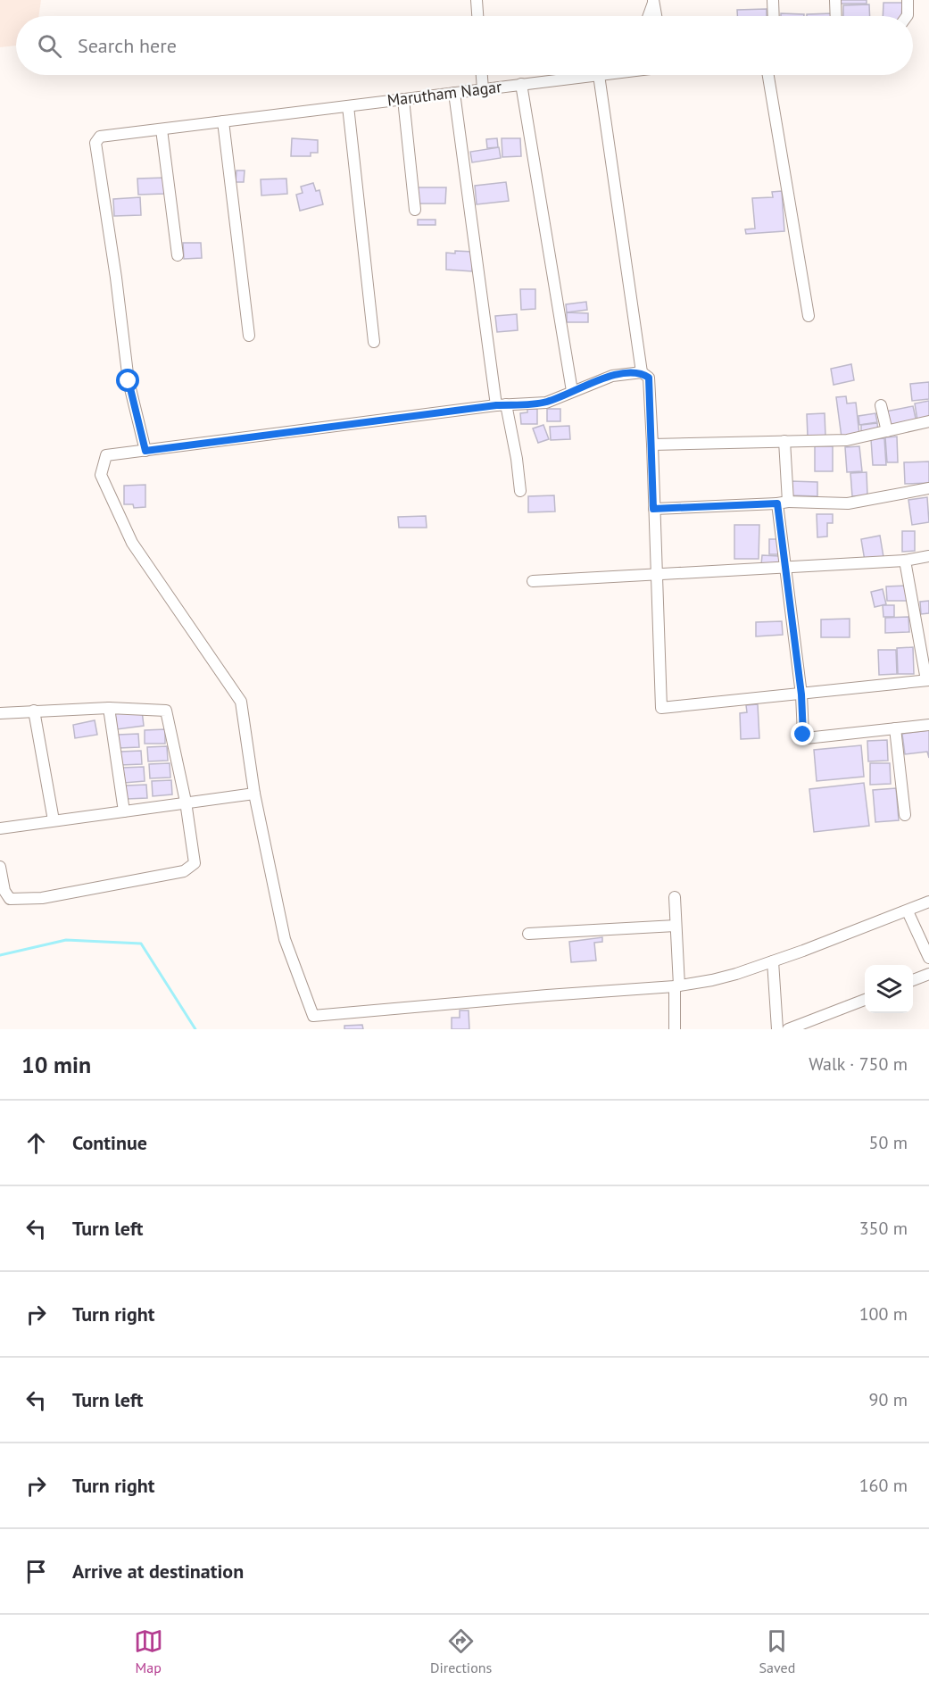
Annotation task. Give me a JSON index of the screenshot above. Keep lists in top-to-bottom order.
{
  "streets": {
    "street": ["Marutham Nagar"]
  },
  "page": {
    "search": "Search here",
    "heading": ["10 min", "Walk · 750 m"],
    "list": [
      ["Continue", "50 m"],
      ["Turn left", "350 m"],
      ["Turn right", "100 m"],
      ["Turn left", "90 m"],
      ["Turn right", "160 m"],
      "Arrive at destination"
    ],
    "nav": ["Map", "Directions", "Saved"]
  }
}
